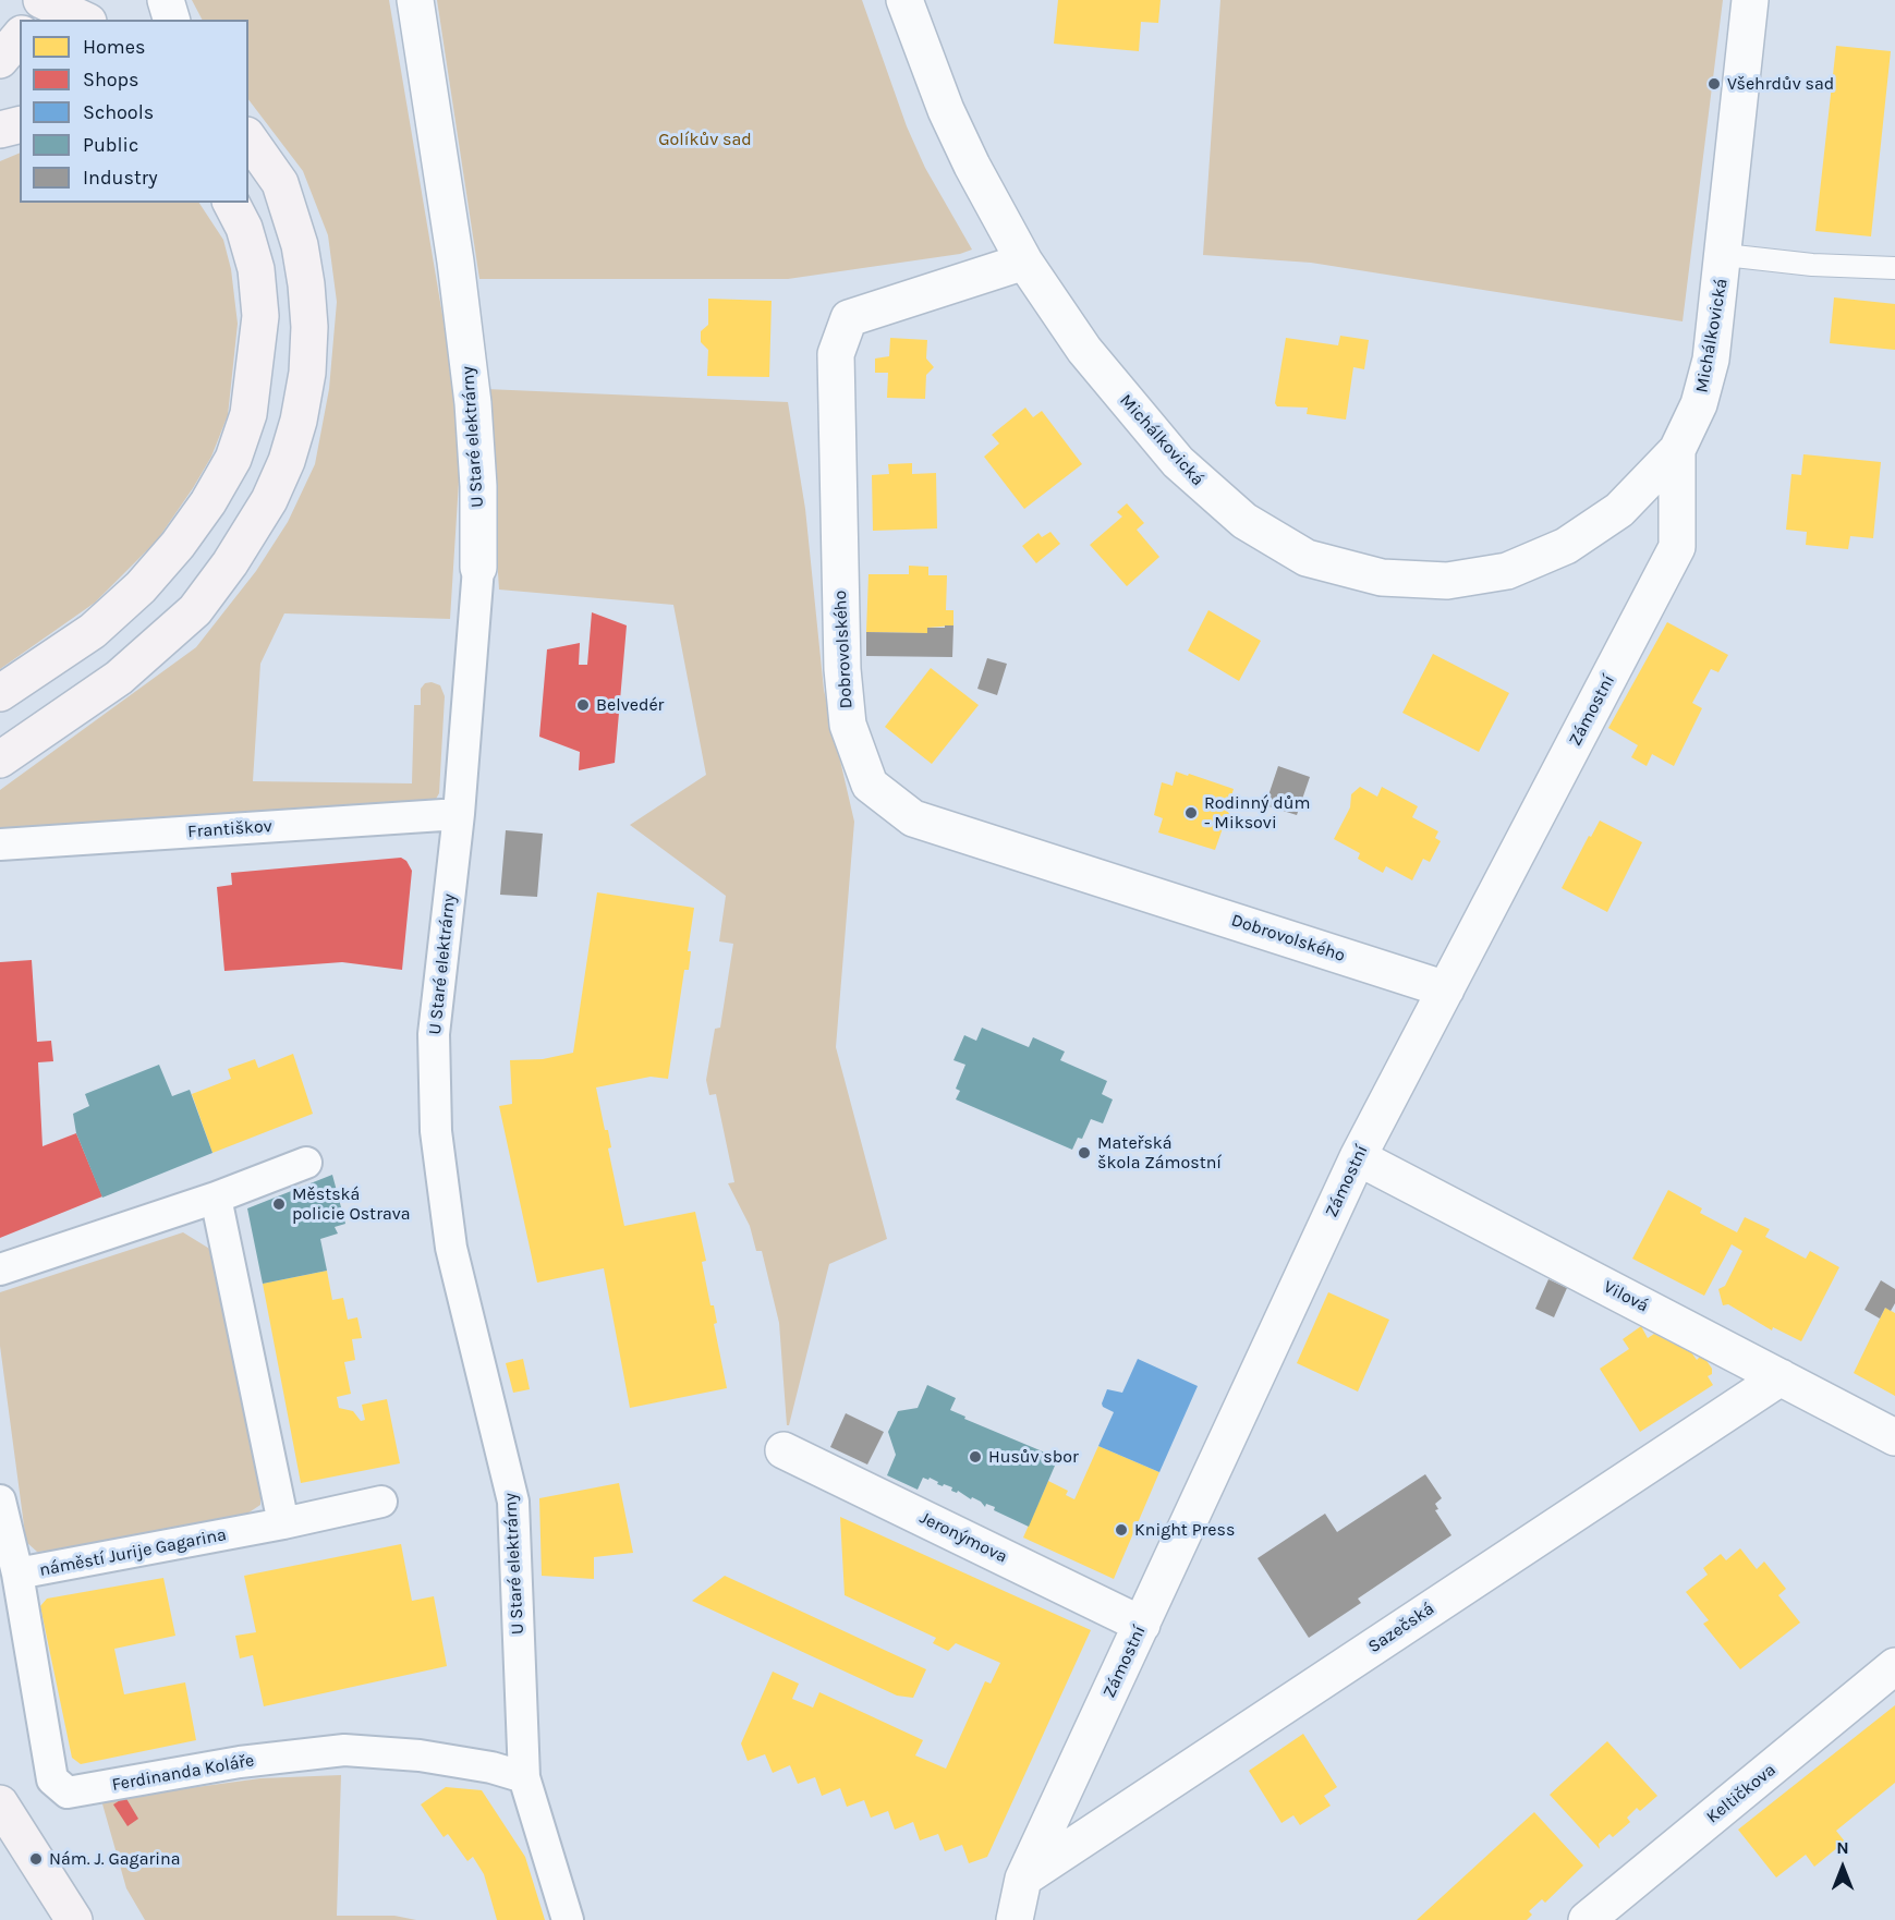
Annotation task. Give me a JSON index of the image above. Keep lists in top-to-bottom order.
{
  "streets": {
    "street": [
      "Michálkovická",
      "U Staré elektrárny",
      "Dobrovolského",
      "Zámostní",
      "Františkov",
      "Vilová",
      "Jeronýmova",
      "náměstí Jurije Gagarina",
      "Sazečská",
      "Ferdinanda Koláře",
      "Keltičkova"
    ]
  },
  "crossings": [
    ["Michálkovická", "Dobrovolského"],
    ["Michálkovická", "Zámostní"],
    ["U Staré elektrárny", "Františkov"],
    ["U Staré elektrárny", "Ferdinanda Koláře"],
    ["Dobrovolského", "Zámostní"],
    ["Zámostní", "Vilová"],
    ["Zámostní", "Jeronýmova"],
    ["Zámostní", "Sazečská"],
    ["Vilová", "Sazečská"],
    ["náměstí Jurije Gagarina", "Ferdinanda Koláře"]
  ],
  "parks": ["Golíkův sad"],
  "places": [
    "Všehrdův sad",
    "Belvedér",
    "Rodinný dům - Miksovi",
    "Mateřská škola Zámostní",
    "Městská policie Ostrava",
    "Husův sbor",
    "Knight Press",
    "Nám. J. Gagarina"
  ],
  "legend": [
    "Homes",
    "Shops",
    "Schools",
    "Public",
    "Industry"
  ],
  "north": "top"
}
